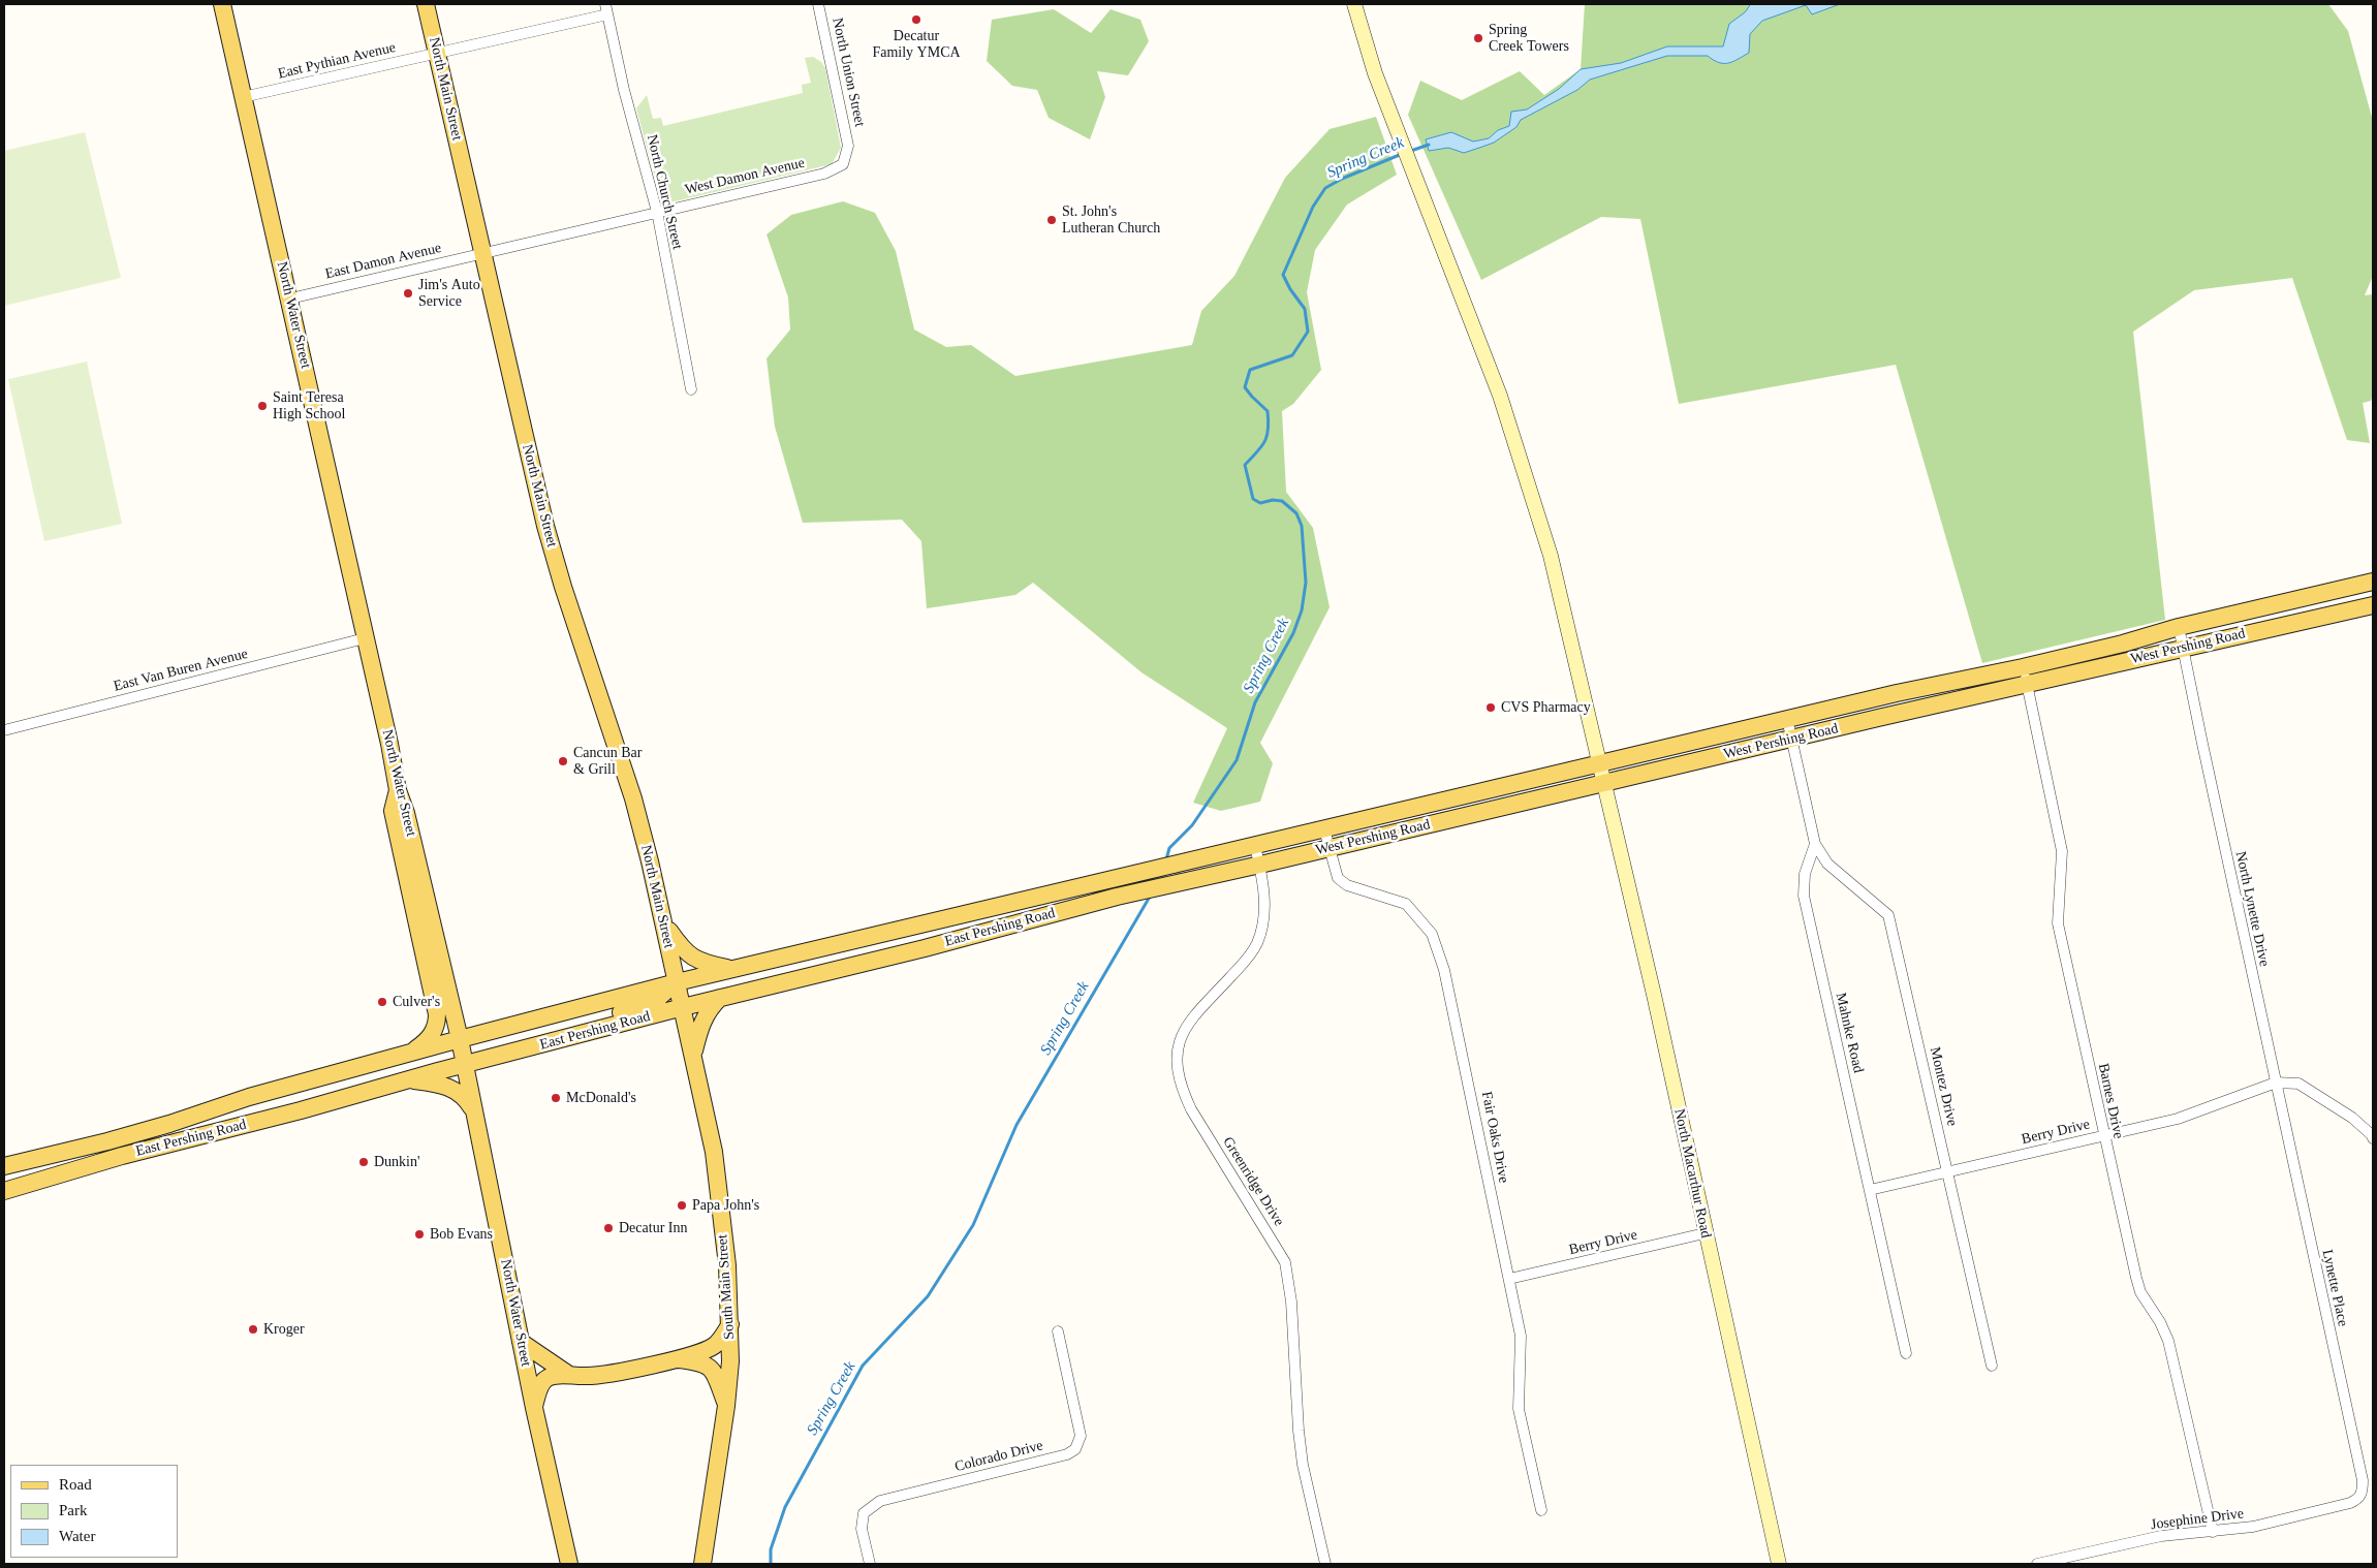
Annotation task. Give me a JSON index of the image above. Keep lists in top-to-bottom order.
{
  "streets": {
    "main road": [
      "North Main Street",
      "North Water Street",
      "West Pershing Road",
      "East Pershing Road",
      "South Main Street"
    ],
    "street": [
      "East Pythian Avenue",
      "North Union Street",
      "West Damon Avenue",
      "North Church Street",
      "East Damon Avenue",
      "East Van Buren Avenue",
      "North Lynette Drive",
      "Mahnke Road",
      "Montez Drive",
      "Barnes Drive",
      "Berry Drive",
      "Fair Oaks Drive",
      "North Macarthur Road",
      "Greenridge Drive",
      "Lynette Place",
      "Colorado Drive",
      "Josephine Drive"
    ]
  },
  "crossings": [
    ["East Pythian Avenue", "North Main Street"],
    ["East Pythian Avenue", "North Church Street"],
    ["East Pythian Avenue", "North Water Street"],
    ["North Union Street", "West Damon Avenue"],
    ["North Main Street", "West Damon Avenue"],
    ["North Main Street", "East Damon Avenue"],
    ["North Main Street", "West Pershing Road"],
    ["North Main Street", "South Main Street"],
    ["West Damon Avenue", "North Church Street"],
    ["West Damon Avenue", "East Damon Avenue"],
    ["East Damon Avenue", "North Water Street"],
    ["North Water Street", "West Pershing Road"],
    ["North Water Street", "East Van Buren Avenue"],
    ["North Water Street", "East Pershing Road"],
    ["West Pershing Road", "North Lynette Drive"],
    ["West Pershing Road", "East Pershing Road"],
    ["West Pershing Road", "Barnes Drive"],
    ["West Pershing Road", "Fair Oaks Drive"],
    ["West Pershing Road", "North Macarthur Road"],
    ["West Pershing Road", "Greenridge Drive"],
    ["West Pershing Road", "South Main Street"],
    ["North Lynette Drive", "Berry Drive"],
    ["North Lynette Drive", "Lynette Place"],
    ["East Pershing Road", "South Main Street"],
    ["Mahnke Road", "Montez Drive"],
    ["Mahnke Road", "Berry Drive"],
    ["Montez Drive", "Berry Drive"],
    ["Barnes Drive", "Berry Drive"],
    ["Barnes Drive", "Josephine Drive"],
    ["Berry Drive", "Fair Oaks Drive"],
    ["Berry Drive", "North Macarthur Road"],
    ["Berry Drive", "Lynette Place"],
    ["Lynette Place", "Josephine Drive"]
  ],
  "water": ["Spring Creek"],
  "places": [
    "Decatur Family YMCA",
    "Spring Creek Towers",
    "St. John's Lutheran Church",
    "Jim's Auto Service",
    "Saint Teresa High School",
    "CVS Pharmacy",
    "Cancun Bar & Grill",
    "Culver's",
    "McDonald's",
    "Dunkin'",
    "Papa John's",
    "Decatur Inn",
    "Bob Evans",
    "Kroger"
  ],
  "legend": ["Road", "Park", "Water"]
}
